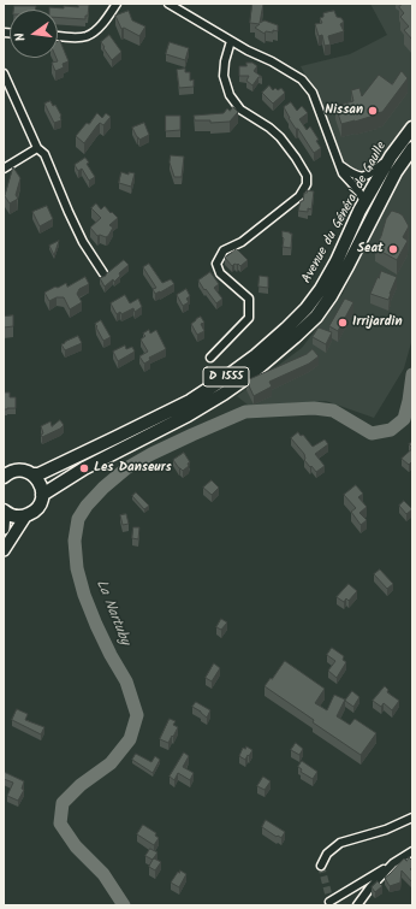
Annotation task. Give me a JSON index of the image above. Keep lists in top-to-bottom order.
{
  "streets": {
    "main road": ["Avenue du Général de Gaulle", "D 1555"]
  },
  "water": ["La Nartuby"],
  "places": [
    "Nissan",
    "Seat",
    "Irrijardin",
    "Les Danseurs"
  ],
  "north": "left"
}
